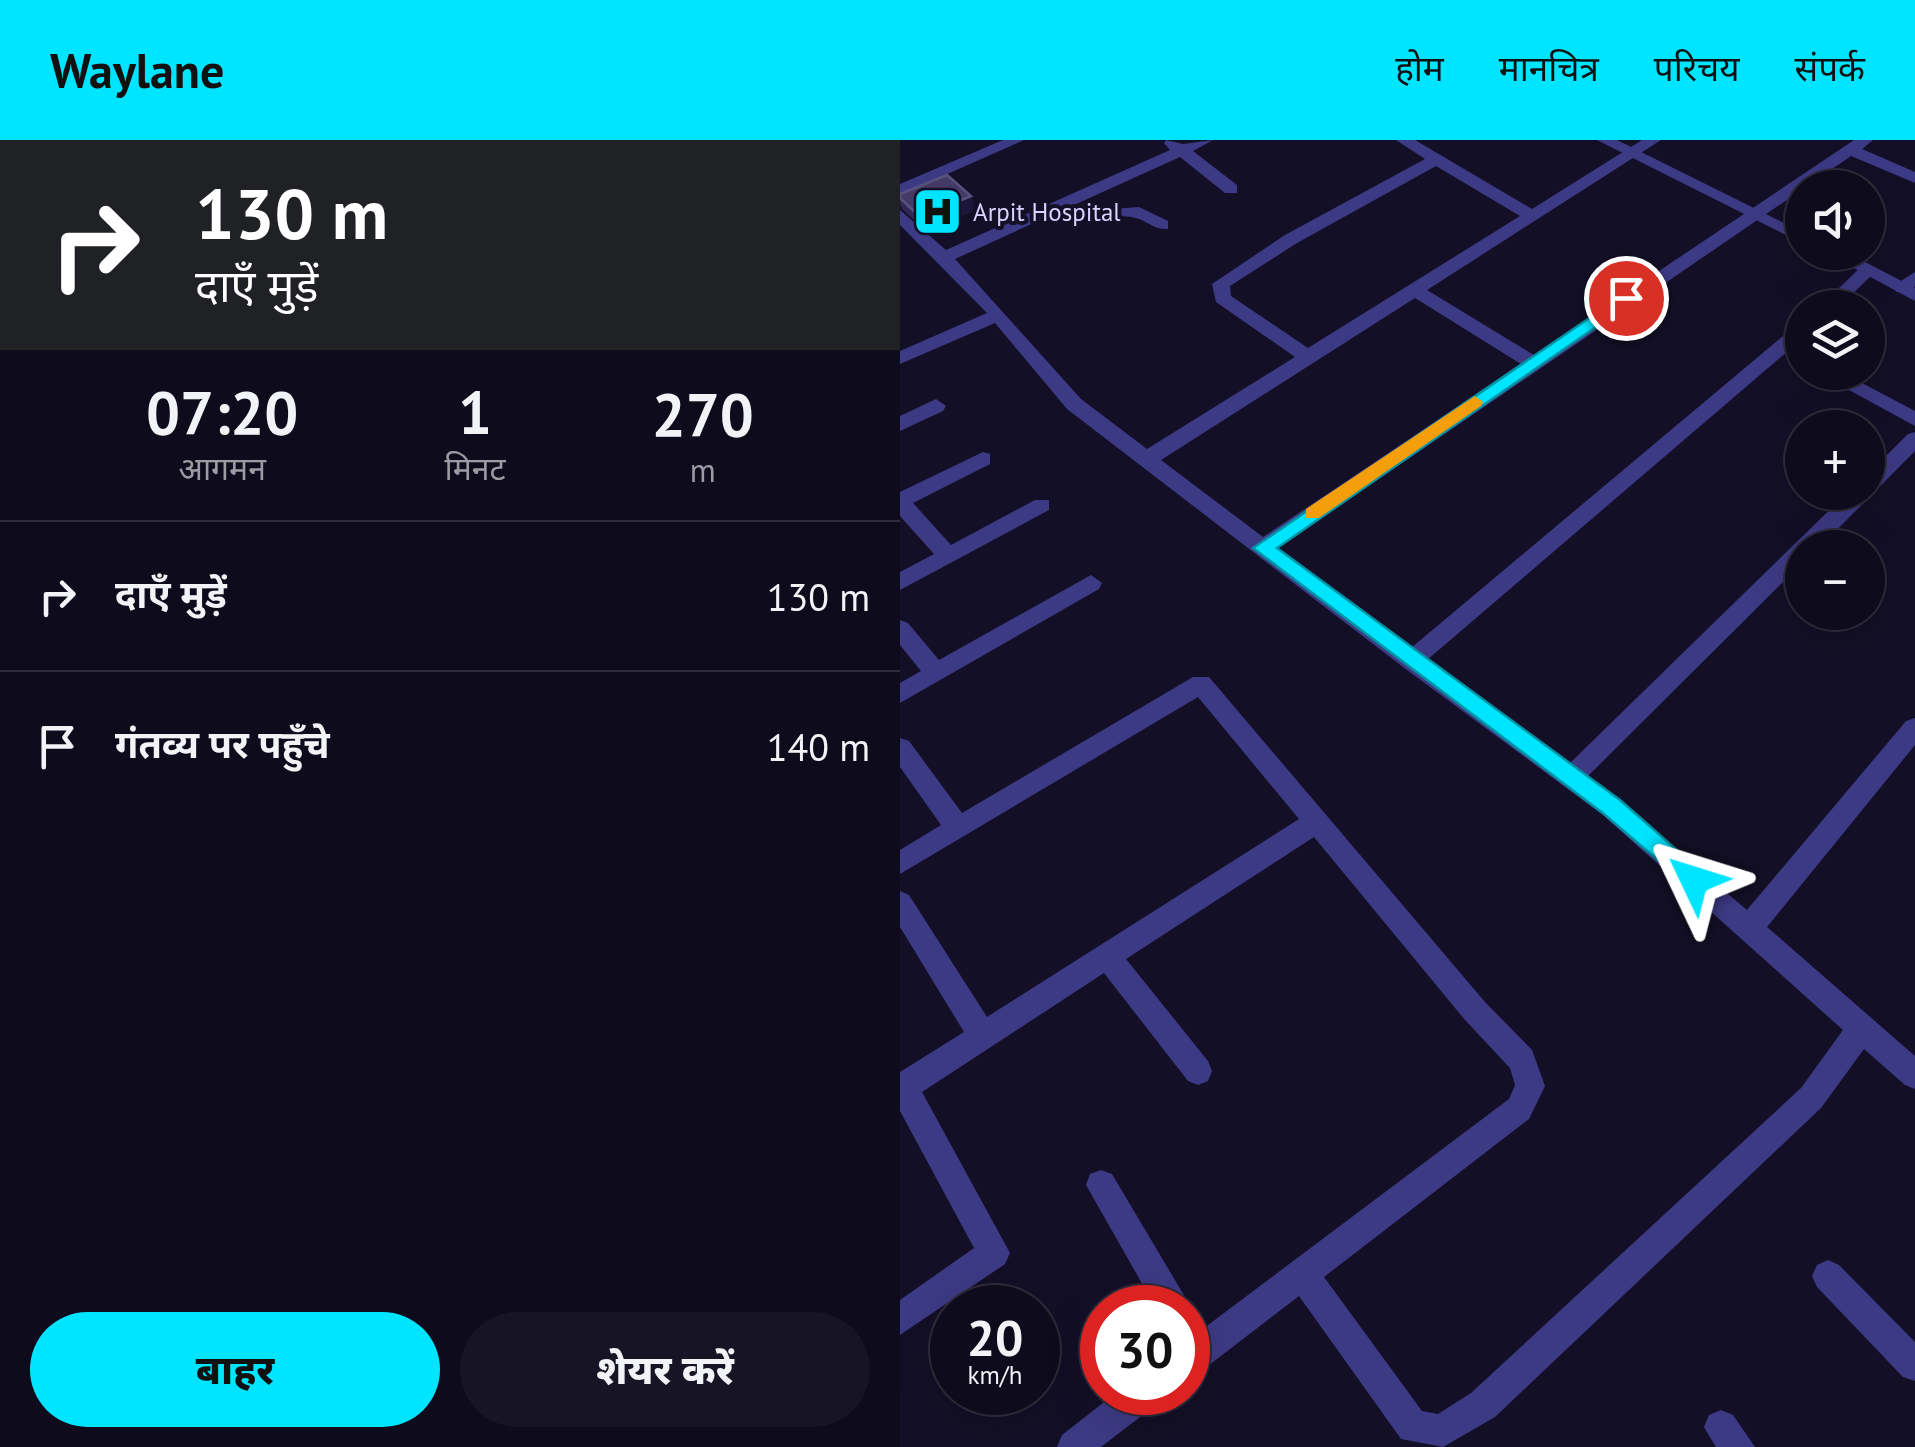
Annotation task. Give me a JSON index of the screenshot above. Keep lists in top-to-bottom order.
{
  "places": {
    "hospital": ["Arpit Hospital"]
  },
  "page": {
    "header": "Waylane",
    "nav": [
      "होम",
      "मानचित्र",
      "परिचय",
      "संपर्क"
    ],
    "turn": ["130 m", "दाएँ मुड़ें"],
    "map_buttons": ["+", "−"],
    "eta": [
      "07:20",
      "आगमन",
      "1",
      "मिनट",
      "270",
      "m"
    ],
    "list": [
      {
        "name": "दाएँ मुड़ें",
        "value": "130 m"
      },
      {
        "name": "गंतव्य पर पहुँचे",
        "value": "140 m"
      }
    ],
    "speed": "20 km/h",
    "limit": "30",
    "buttons": ["बाहर", "शेयर करें"]
  }
}
